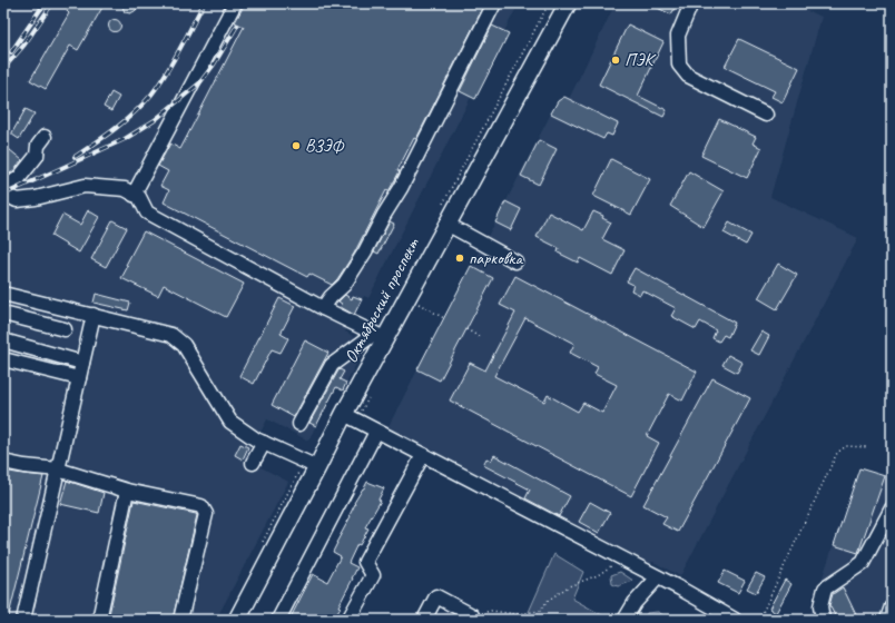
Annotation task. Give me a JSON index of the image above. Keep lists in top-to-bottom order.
{
  "streets": {
    "main road": ["Октябрьский проспект"]
  },
  "places": ["ПЭК", "ВЗЭФ", "парковка"]
}
